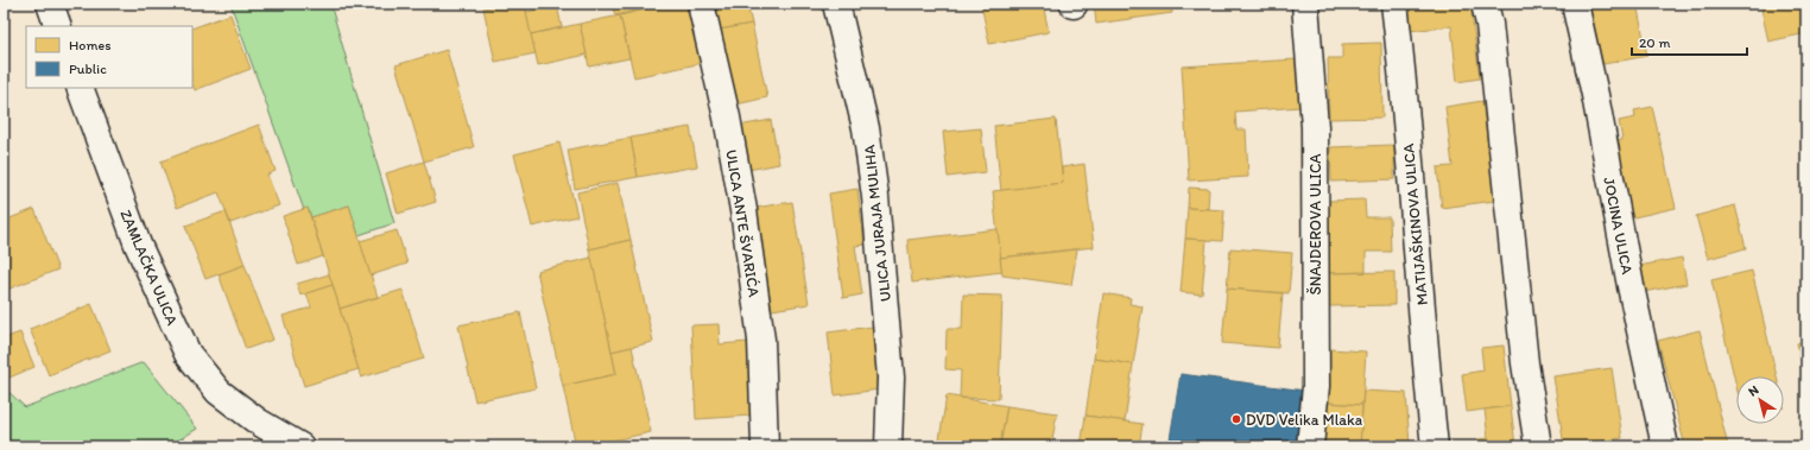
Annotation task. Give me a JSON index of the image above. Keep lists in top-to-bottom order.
{
  "streets": {
    "street": [
      "ULICA ANTE ŠVARIĆA",
      "ULICA JURAJA MULIHA",
      "ŠNAJDEROVA ULICA",
      "MATIJAŠKINOVA ULICA",
      "JOCINA ULICA",
      "ZAMLAČKA ULICA"
    ]
  },
  "places": ["DVD Velika Mlaka"],
  "legend": ["Homes", "Public"],
  "scale_bar": "20 m",
  "north": "top left"
}
